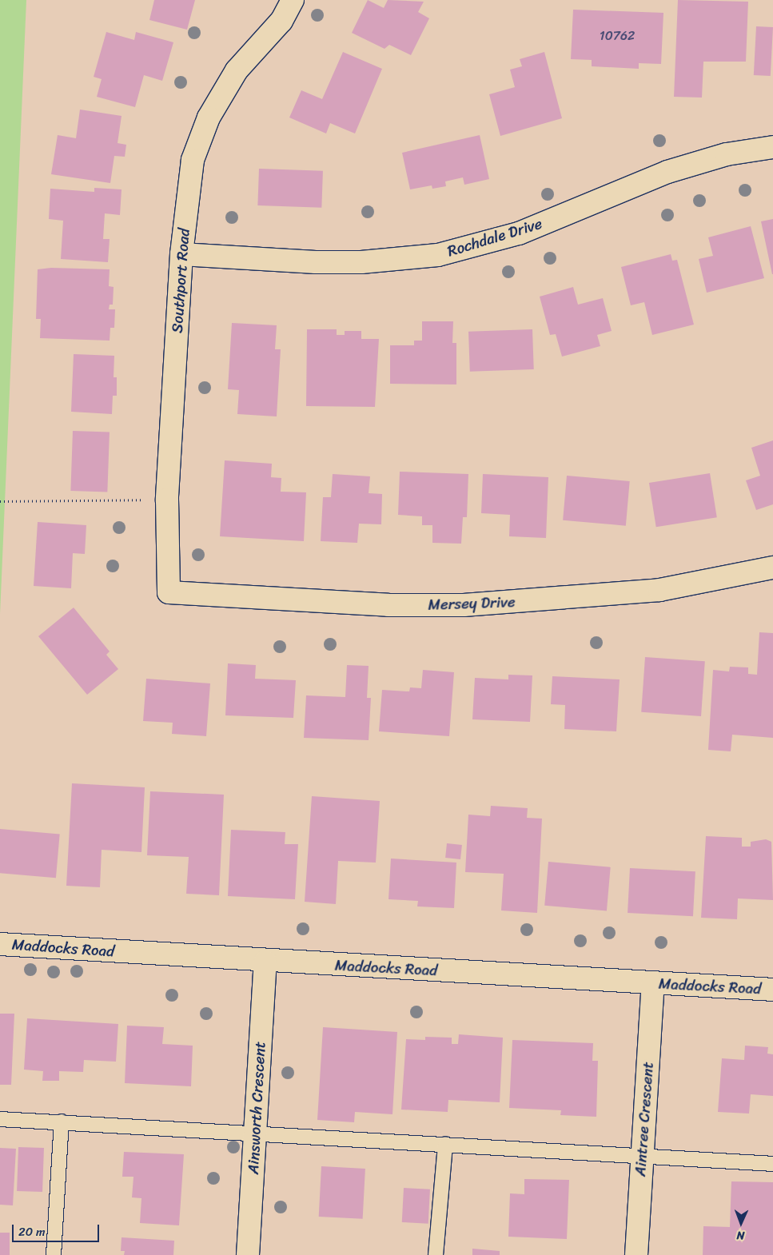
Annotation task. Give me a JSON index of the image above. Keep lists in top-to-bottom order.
{
  "streets": {
    "street": [
      "Rochdale Drive",
      "Southport Road",
      "Mersey Drive",
      "Maddocks Road",
      "Ainsworth Crescent",
      "Aintree Crescent"
    ]
  },
  "crossings": [
    ["Rochdale Drive", "Southport Road"],
    ["Southport Road", "Mersey Drive"],
    ["Maddocks Road", "Ainsworth Crescent"],
    ["Maddocks Road", "Aintree Crescent"]
  ],
  "house_numbers": ["10762"],
  "scale_bar": "20 m",
  "north": "bottom"
}
